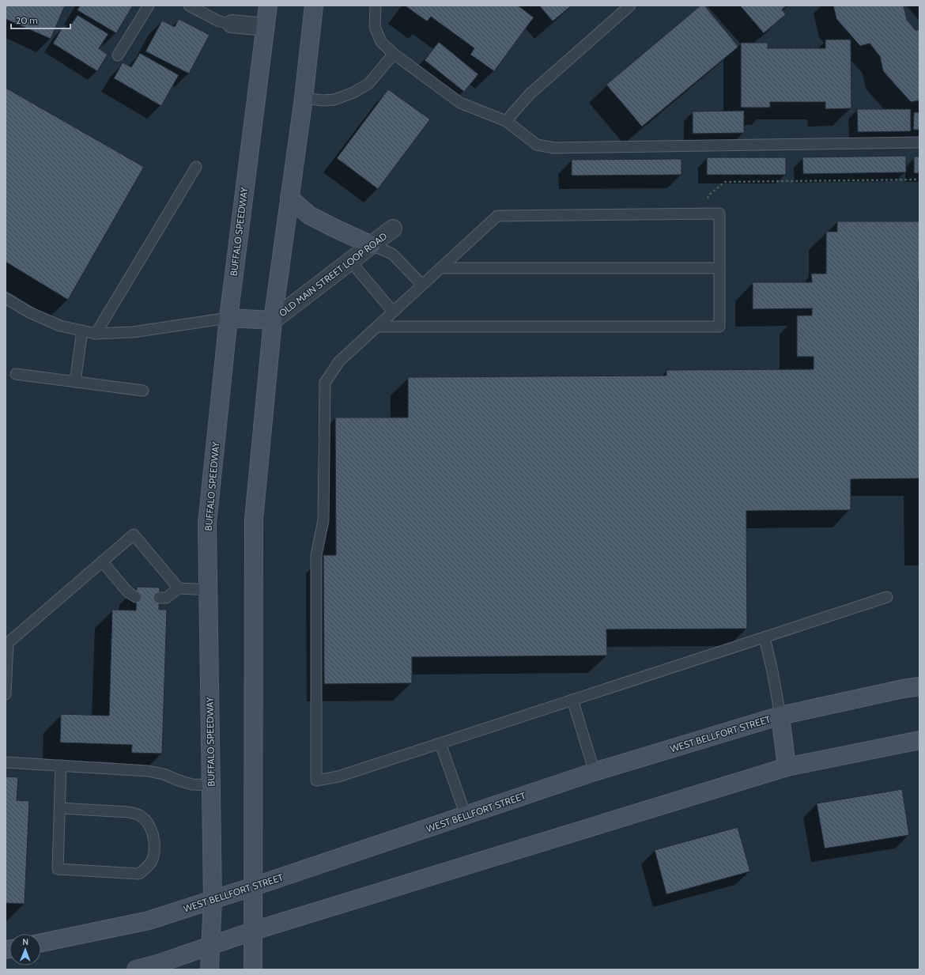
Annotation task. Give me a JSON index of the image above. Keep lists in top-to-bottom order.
{
  "streets": {
    "main road": ["BUFFALO SPEEDWAY", "WEST BELLFORT STREET"],
    "street": ["OLD MAIN STREET LOOP ROAD"]
  },
  "crossings": [
    ["BUFFALO SPEEDWAY", "WEST BELLFORT STREET"]
  ],
  "scale_bar": "20 m",
  "north": "top"
}
